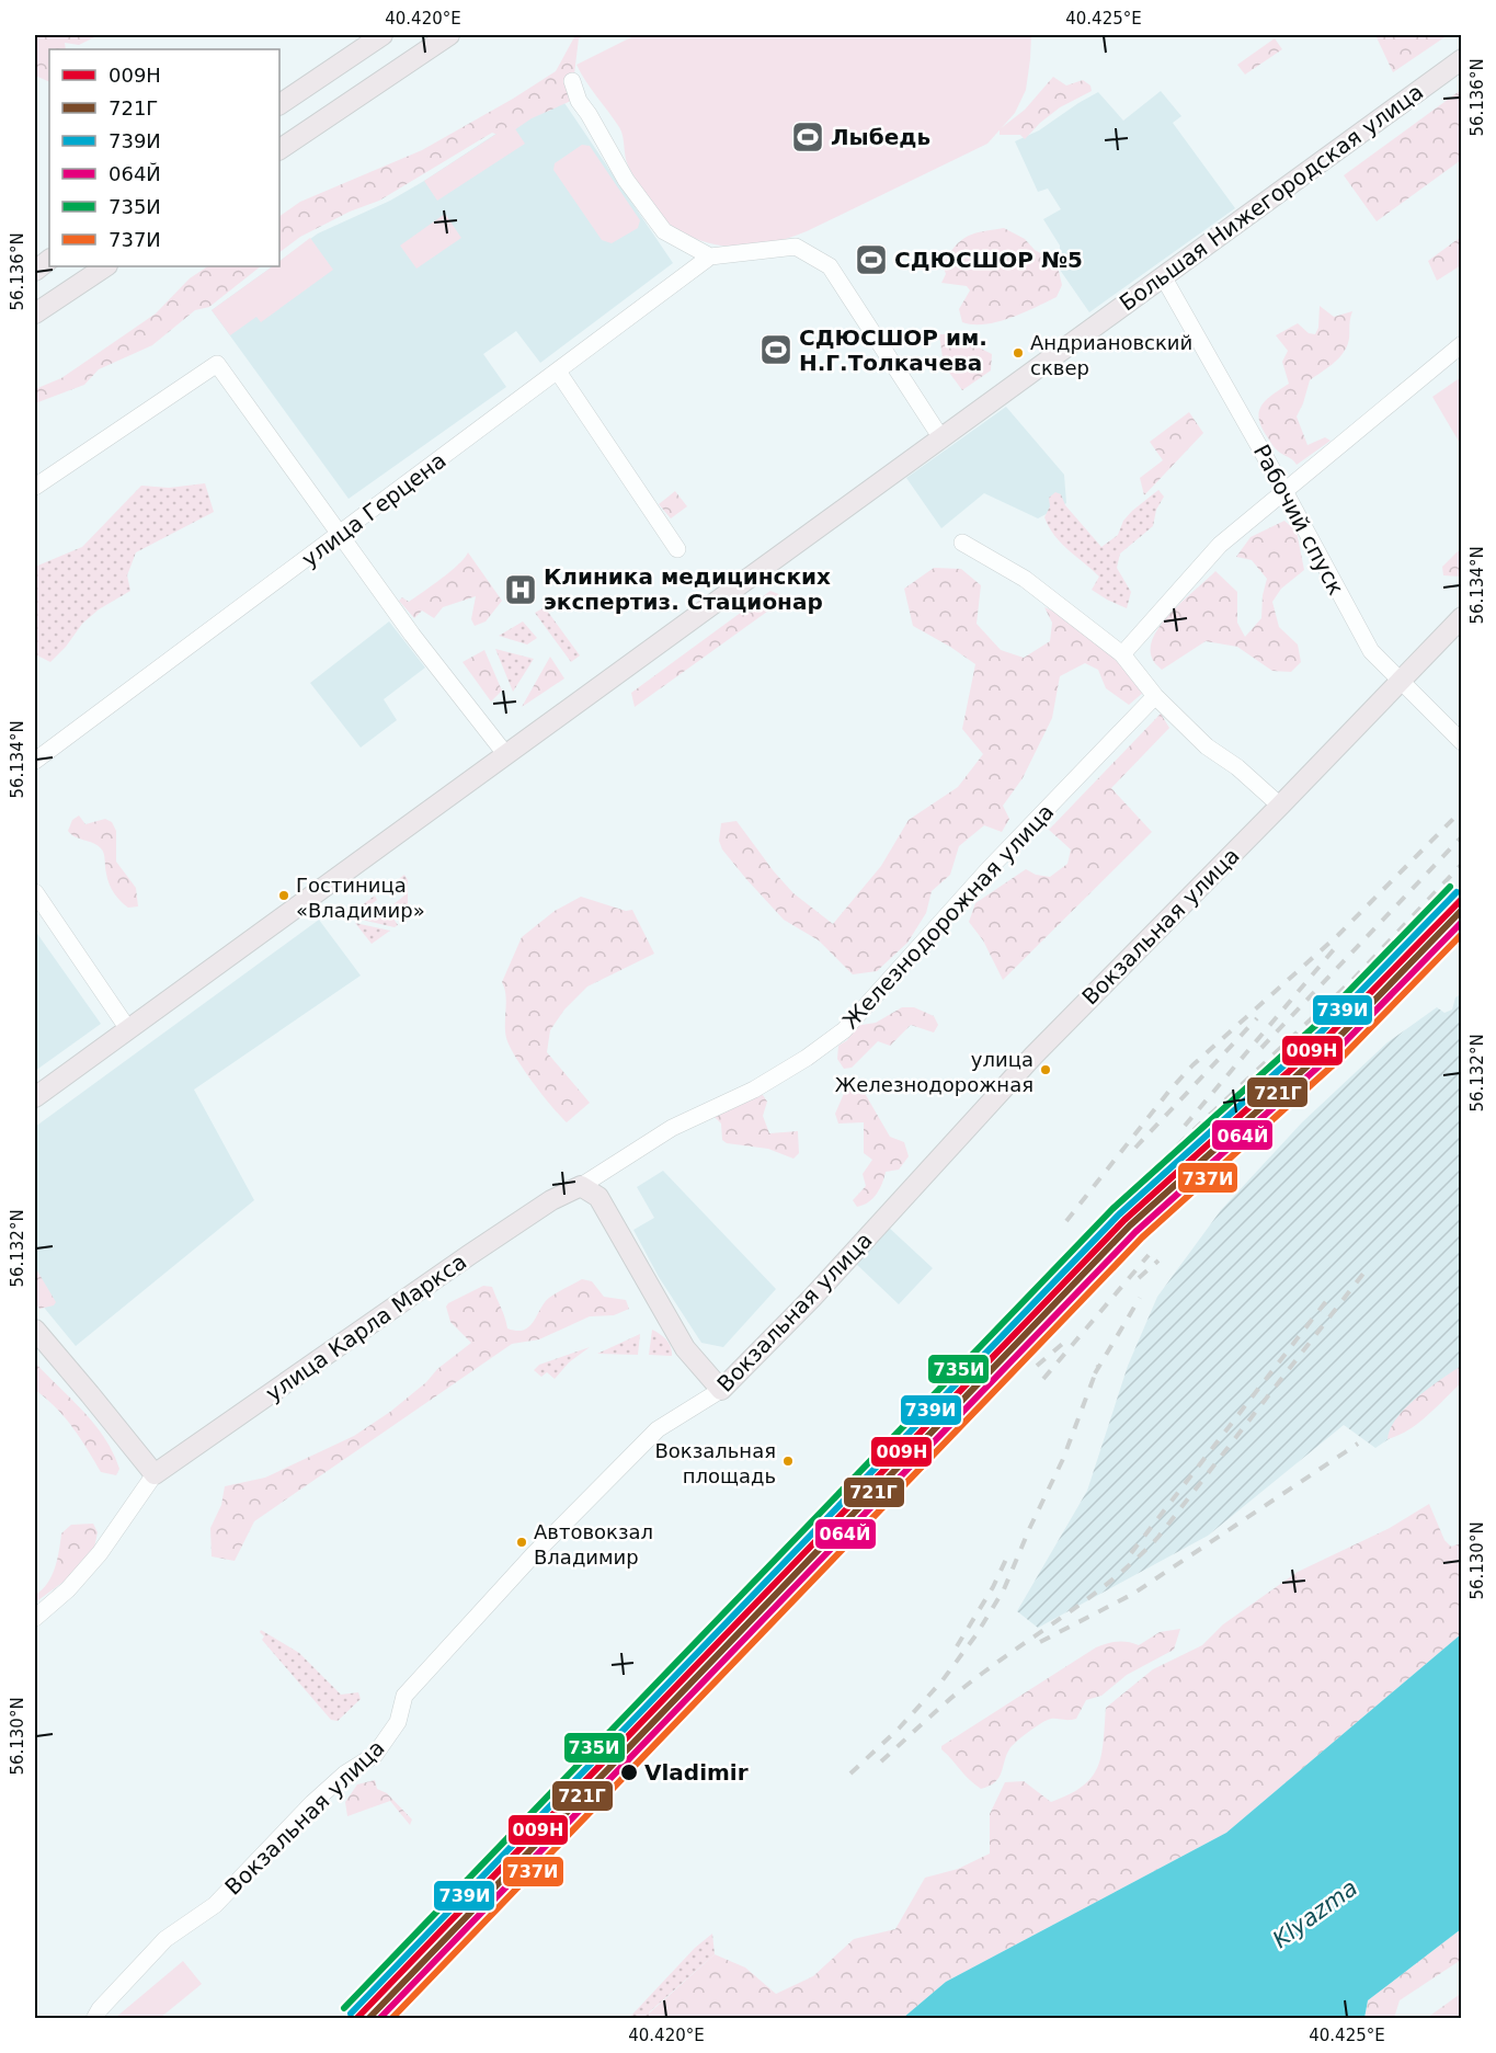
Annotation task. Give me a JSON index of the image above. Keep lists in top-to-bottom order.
{
  "streets": {
    "main road": ["Большая Нижегородская улица", "Вокзальная улица", "улица Карла Маркса"],
    "street": ["улица Герцена", "Рабочий спуск", "Железнодорожная улица"]
  },
  "crossings": [
    ["Большая Нижегородская улица", "Рабочий спуск"],
    ["Рабочий спуск", "Вокзальная улица"],
    ["Железнодорожная улица", "улица Карла Маркса"]
  ],
  "water": ["Klyazma"],
  "places": {
    "sports": ["Лыбедь", "СДЮСШОР №5", "СДЮСШОР им. Н.Г.Толкачева"],
    "other": [
      "Андриановский сквер",
      "Гостиница «Владимир»",
      "улица Железнодорожная",
      "Вокзальная площадь",
      "Автовокзал Владимир",
      "Vladimir"
    ],
    "hospital": ["Клиника медицинских экспертиз. Стационар"]
  },
  "lines": [
    "transit line 735И",
    "transit line 739И",
    "transit line 009Н",
    "transit line 721Г",
    "transit line 064Й",
    "transit line 737И"
  ],
  "legend": [
    "009Н",
    "721Г",
    "739И",
    "064Й",
    "735И",
    "737И"
  ],
  "coordinates": [
    "40.420°E",
    "40.425°E",
    "56.136°N",
    "56.134°N",
    "56.132°N",
    "56.130°N"
  ]
}
